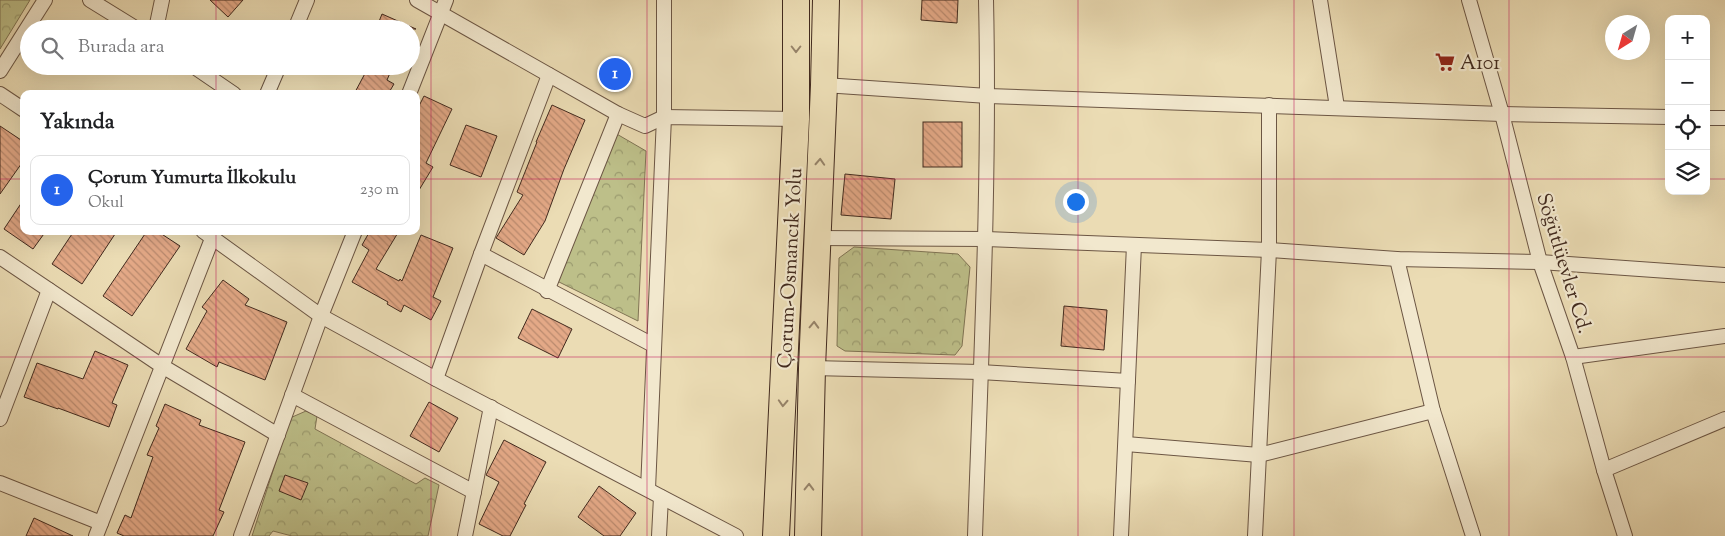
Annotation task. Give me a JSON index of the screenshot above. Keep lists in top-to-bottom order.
{
  "streets": {
    "highway": ["Çorum-Osmancık Yolu"],
    "street": ["Söğütlüevler Cd."]
  },
  "places": {
    "supermarket": ["A101"]
  },
  "north": "bottom left",
  "page": {
    "map_buttons": ["+", "−"],
    "search": "Burada ara",
    "pins": "1",
    "heading": "Yakında",
    "list": [
      {
        "mark": "1",
        "name": "Çorum Yumurta İlkokulu",
        "note": "Okul",
        "value": "230 m"
      }
    ]
  }
}
